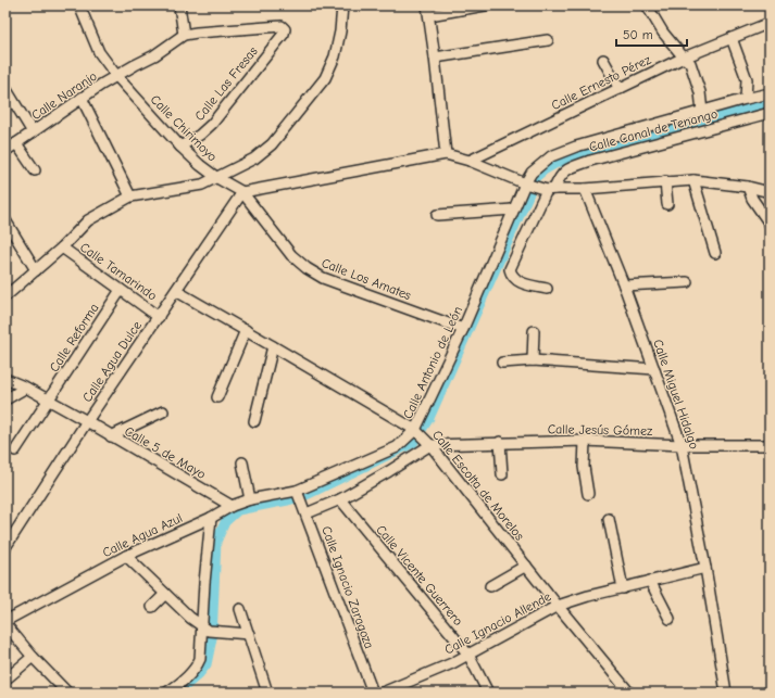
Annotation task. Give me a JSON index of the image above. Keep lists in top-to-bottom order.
{
  "streets": {
    "street": [
      "Calle Ernesto Pérez",
      "Calle Las Fresas",
      "Calle Naranjo",
      "Calle Chirimoyo",
      "Calle Canal de Tenango",
      "Calle Tamarindo",
      "Calle Los Amates",
      "Calle Reforma",
      "Calle Agua Dulce",
      "Calle Antonio de León",
      "Calle Miguel Hidalgo",
      "Calle Jesús Gómez",
      "Calle 5 de Mayo",
      "Calle Escolta de Morelos",
      "Calle Agua Azul",
      "Calle Vicente Guerrero",
      "Calle Ignacio Zaragoza",
      "Calle Ignacio Allende"
    ]
  },
  "crossings": [
    ["Calle Las Fresas", "Calle Naranjo"],
    ["Calle Las Fresas", "Calle Chirimoyo"],
    ["Calle Naranjo", "Calle Chirimoyo"],
    ["Calle Chirimoyo", "Calle Los Amates"],
    ["Calle Chirimoyo", "Calle Agua Dulce"],
    ["Calle Canal de Tenango", "Calle Antonio de León"],
    ["Calle Tamarindo", "Calle Reforma"],
    ["Calle Tamarindo", "Calle Agua Dulce"],
    ["Calle Los Amates", "Calle Agua Dulce"],
    ["Calle Los Amates", "Calle Antonio de León"],
    ["Calle Reforma", "Calle 5 de Mayo"],
    ["Calle Agua Dulce", "Calle 5 de Mayo"],
    ["Calle Agua Dulce", "Calle Escolta de Morelos"],
    ["Calle Antonio de León", "Calle Jesús Gómez"],
    ["Calle Antonio de León", "Calle Escolta de Morelos"],
    ["Calle Antonio de León", "Calle Agua Azul"],
    ["Calle Antonio de León", "Calle Ignacio Zaragoza"],
    ["Calle Miguel Hidalgo", "Calle Jesús Gómez"],
    ["Calle Miguel Hidalgo", "Calle Ignacio Allende"],
    ["Calle Jesús Gómez", "Calle Escolta de Morelos"],
    ["Calle 5 de Mayo", "Calle Agua Azul"],
    ["Calle Escolta de Morelos", "Calle Ignacio Allende"],
    ["Calle Agua Azul", "Calle Ignacio Zaragoza"],
    ["Calle Vicente Guerrero", "Calle Ignacio Allende"]
  ],
  "scale_bar": "50 m"
}
